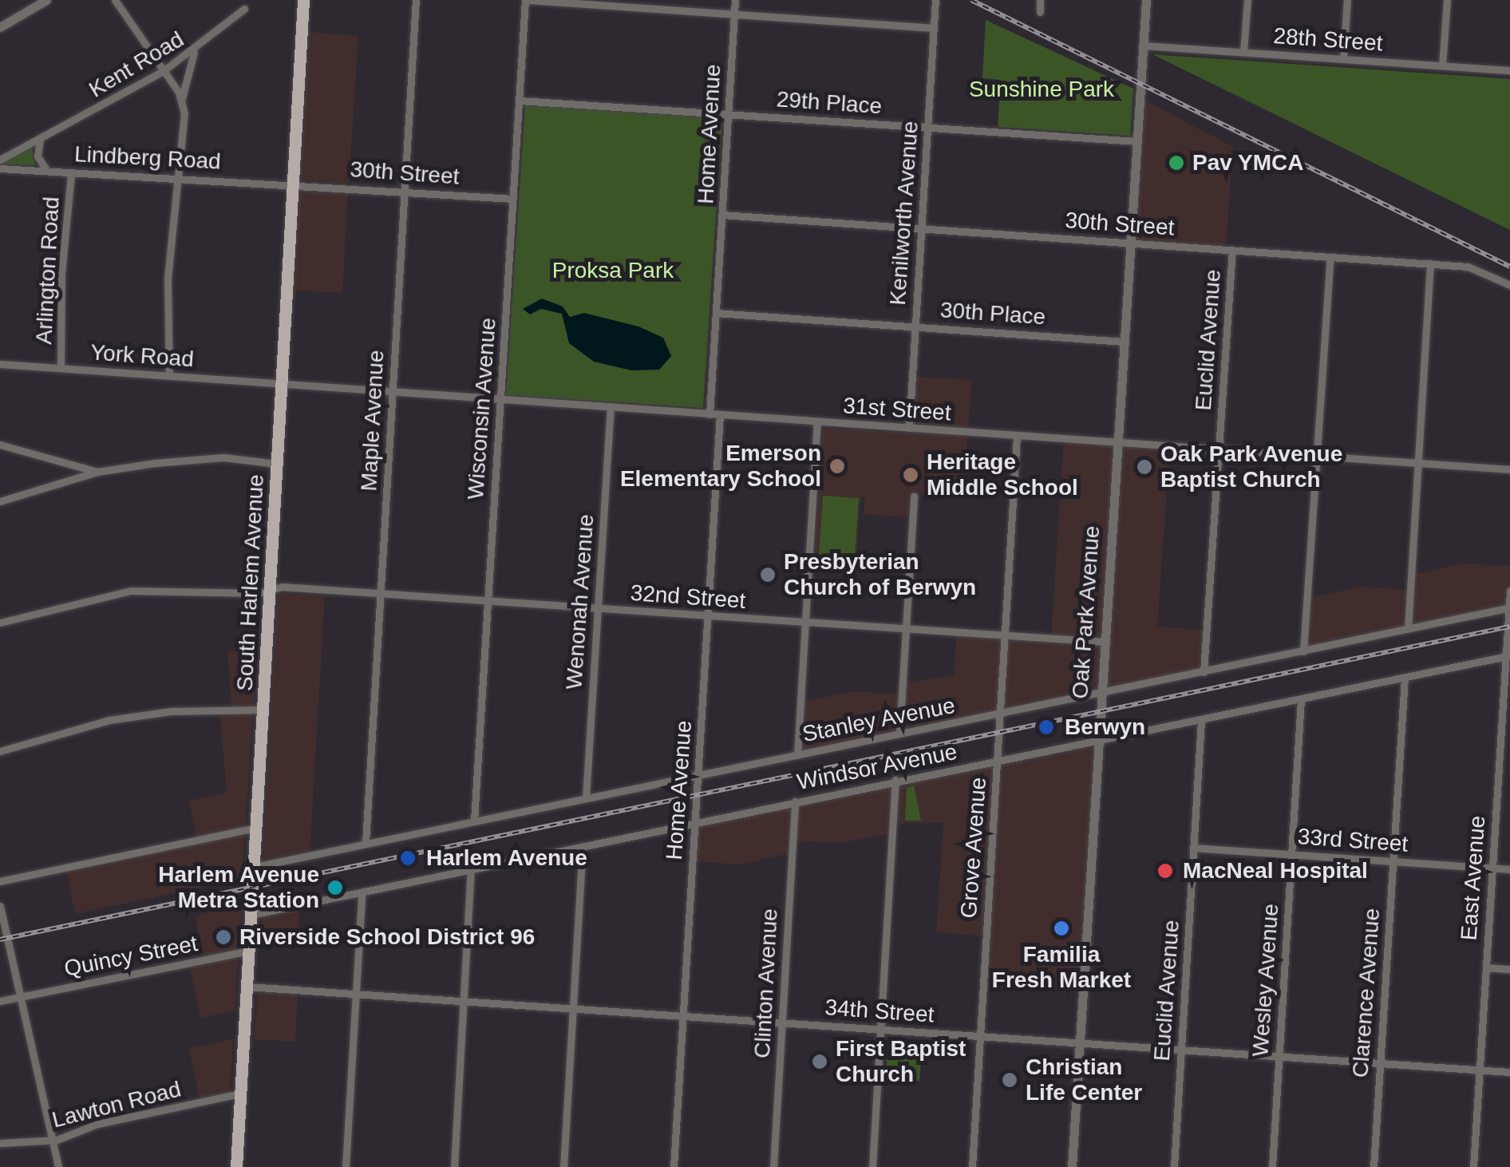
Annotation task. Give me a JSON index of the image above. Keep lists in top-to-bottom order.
{
  "streets": {
    "main road": ["South Harlem Avenue"],
    "street": [
      "28th Street",
      "Kent Road",
      "29th Place",
      "Home Avenue",
      "Lindberg Road",
      "30th Street",
      "Kenilworth Avenue",
      "Arlington Road",
      "30th Place",
      "Euclid Avenue",
      "York Road",
      "Wisconsin Avenue",
      "31st Street",
      "Maple Avenue",
      "32nd Street",
      "Wenonah Avenue",
      "Oak Park Avenue",
      "Stanley Avenue",
      "Windsor Avenue",
      "33rd Street",
      "Grove Avenue",
      "East Avenue",
      "Quincy Street",
      "Wesley Avenue",
      "Clinton Avenue",
      "Clarence Avenue",
      "34th Street",
      "Lawton Road"
    ]
  },
  "crossings": [
    ["28th Street", "Oak Park Avenue"],
    ["29th Place", "Home Avenue"],
    ["29th Place", "Kenilworth Avenue"],
    ["29th Place", "Wisconsin Avenue"],
    ["29th Place", "Oak Park Avenue"],
    ["Home Avenue", "30th Street"],
    ["Home Avenue", "30th Place"],
    ["Home Avenue", "31st Street"],
    ["Home Avenue", "32nd Street"],
    ["Home Avenue", "Stanley Avenue"],
    ["Home Avenue", "Windsor Avenue"],
    ["Home Avenue", "34th Street"],
    ["Lindberg Road", "30th Street"],
    ["Lindberg Road", "Arlington Road"],
    ["Lindberg Road", "South Harlem Avenue"],
    ["30th Street", "Kenilworth Avenue"],
    ["30th Street", "Euclid Avenue"],
    ["30th Street", "Wisconsin Avenue"],
    ["30th Street", "Maple Avenue"],
    ["30th Street", "South Harlem Avenue"],
    ["30th Street", "Oak Park Avenue"],
    ["Kenilworth Avenue", "30th Place"],
    ["Kenilworth Avenue", "31st Street"],
    ["Arlington Road", "York Road"],
    ["30th Place", "Oak Park Avenue"],
    ["Euclid Avenue", "31st Street"],
    ["Euclid Avenue", "Stanley Avenue"],
    ["Euclid Avenue", "Windsor Avenue"],
    ["Euclid Avenue", "33rd Street"],
    ["Euclid Avenue", "34th Street"],
    ["York Road", "31st Street"],
    ["York Road", "South Harlem Avenue"],
    ["Wisconsin Avenue", "31st Street"],
    ["Wisconsin Avenue", "32nd Street"],
    ["Wisconsin Avenue", "Stanley Avenue"],
    ["31st Street", "Maple Avenue"],
    ["31st Street", "South Harlem Avenue"],
    ["31st Street", "Wenonah Avenue"],
    ["31st Street", "Oak Park Avenue"],
    ["31st Street", "Grove Avenue"],
    ["Maple Avenue", "32nd Street"],
    ["Maple Avenue", "Stanley Avenue"],
    ["South Harlem Avenue", "32nd Street"],
    ["South Harlem Avenue", "Stanley Avenue"],
    ["South Harlem Avenue", "Windsor Avenue"],
    ["South Harlem Avenue", "Quincy Street"],
    ["South Harlem Avenue", "34th Street"],
    ["South Harlem Avenue", "Lawton Road"],
    ["32nd Street", "Wenonah Avenue"],
    ["32nd Street", "Oak Park Avenue"],
    ["32nd Street", "Grove Avenue"],
    ["Wenonah Avenue", "Stanley Avenue"],
    ["Oak Park Avenue", "Stanley Avenue"],
    ["Oak Park Avenue", "Windsor Avenue"],
    ["Oak Park Avenue", "34th Street"],
    ["Stanley Avenue", "Grove Avenue"],
    ["Stanley Avenue", "East Avenue"],
    ["Windsor Avenue", "Grove Avenue"],
    ["Windsor Avenue", "East Avenue"],
    ["Windsor Avenue", "Wesley Avenue"],
    ["Windsor Avenue", "Clinton Avenue"],
    ["Windsor Avenue", "Clarence Avenue"],
    ["33rd Street", "East Avenue"],
    ["33rd Street", "Wesley Avenue"],
    ["33rd Street", "Clarence Avenue"],
    ["Grove Avenue", "34th Street"],
    ["East Avenue", "34th Street"],
    ["Wesley Avenue", "34th Street"],
    ["Clinton Avenue", "34th Street"],
    ["Clarence Avenue", "34th Street"]
  ],
  "parks": ["Sunshine Park", "Proksa Park"],
  "places": [
    "Pav YMCA",
    "Emerson Elementary School",
    "Oak Park Avenue Baptist Church",
    "Heritage Middle School",
    "Presbyterian Church of Berwyn",
    "Berwyn",
    "Harlem Avenue",
    "MacNeal Hospital",
    "Harlem Avenue Metra Station",
    "Familia Fresh Market",
    "Riverside School District 96",
    "First Baptist Church",
    "Christian Life Center"
  ]
}
